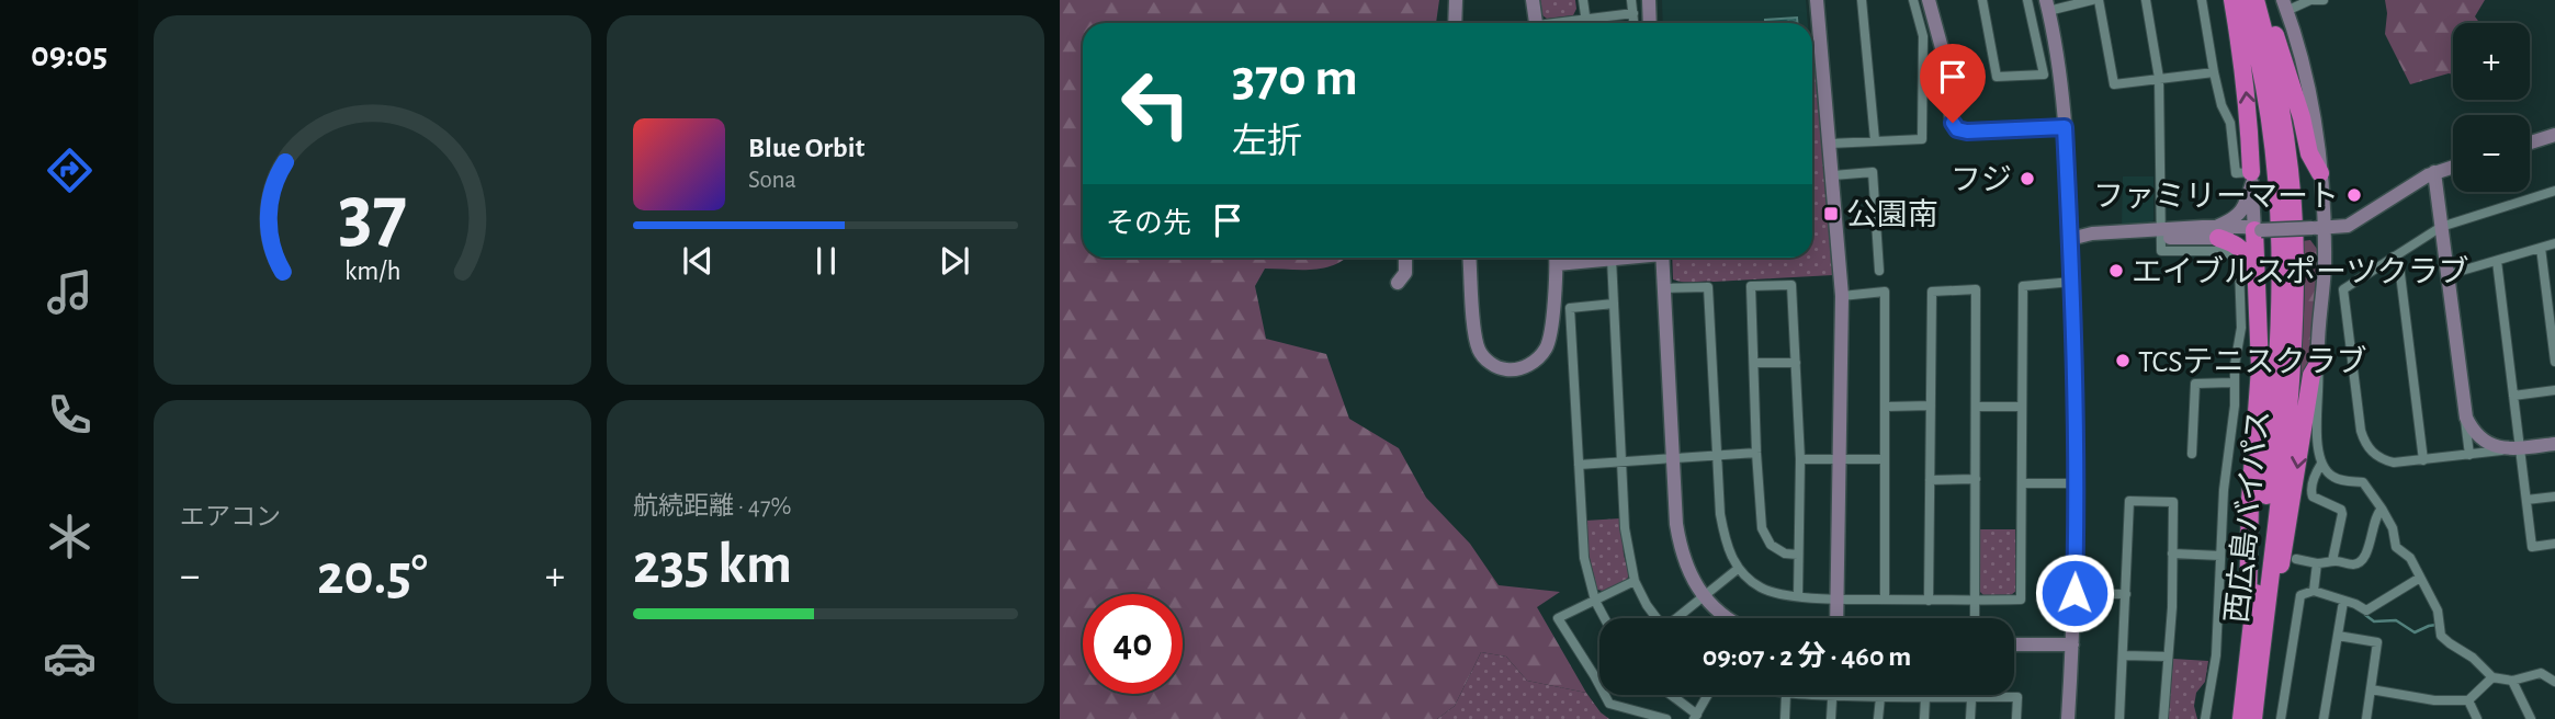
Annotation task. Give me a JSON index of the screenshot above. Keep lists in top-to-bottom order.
{
  "streets": {
    "highway": ["西広島バイパス"]
  },
  "places": {
    "other": [
      "フジ",
      "ファミリーマート",
      "エイブルスポーツクラブ",
      "TCSテニスクラブ"
    ],
    "transit": ["公園南"]
  },
  "page": {
    "tabs": "09:05",
    "map_buttons": ["+", "−"],
    "turn": ["370 m", "左折"],
    "song": ["Blue Orbit", "Sona"],
    "then": "その先",
    "tile": [
      "エアコン",
      ["航続距離 · 47%", "235 km"]
    ],
    "heat": ["−", "20.5°", "+"],
    "limit": "40",
    "trip": "09:07 · 2 分 · 460 m",
    "gauge": ["37", "km/h"]
  }
}
